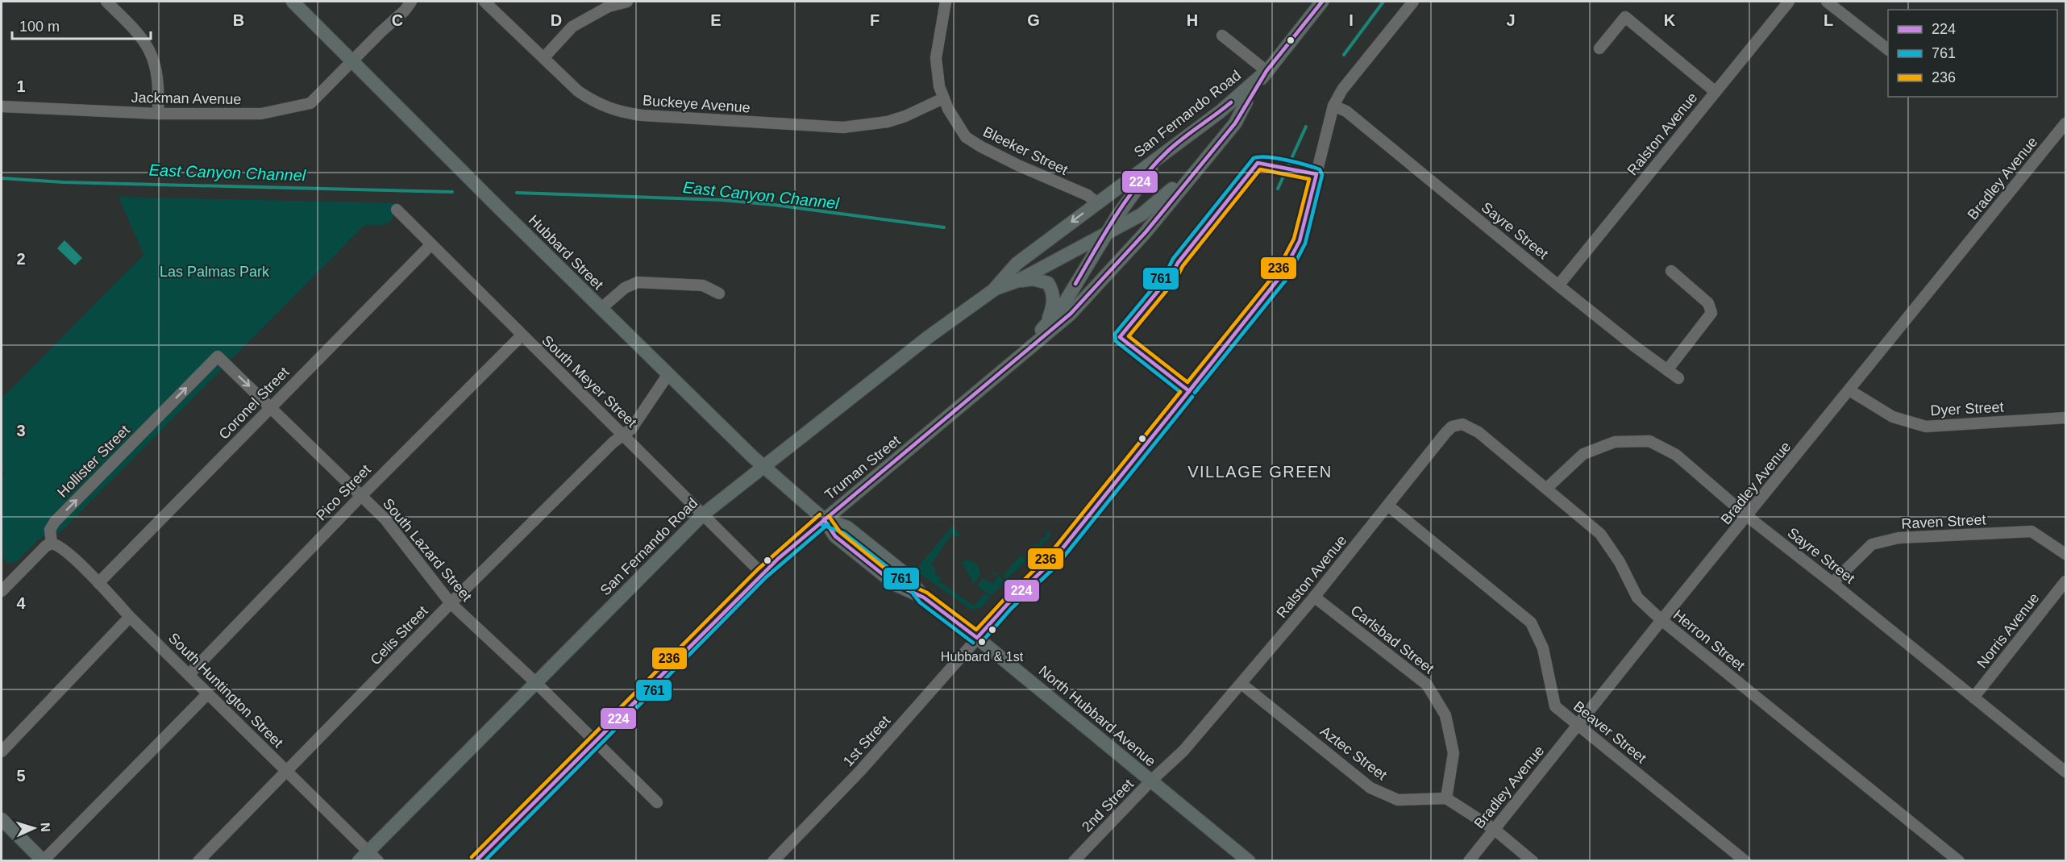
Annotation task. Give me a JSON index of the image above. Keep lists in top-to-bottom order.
{
  "streets": {
    "main road": [
      "San Fernando Road",
      "Hubbard Street",
      "Truman Street",
      "North Hubbard Avenue"
    ],
    "street": [
      "Jackman Avenue",
      "Buckeye Avenue",
      "Ralston Avenue",
      "Bleeker Street",
      "Bradley Avenue",
      "Sayre Street",
      "South Meyer Street",
      "Coronel Street",
      "Dyer Street",
      "Hollister Street",
      "Pico Street",
      "Raven Street",
      "South Lazard Street",
      "Norris Avenue",
      "Celis Street",
      "Carlsbad Street",
      "Herron Street",
      "South Huntington Street",
      "Beaver Street",
      "1st Street",
      "Aztec Street",
      "2nd Street"
    ]
  },
  "crossings": [
    ["Jackman Avenue", "Hubbard Street"],
    ["Buckeye Avenue", "Bleeker Street"],
    ["San Fernando Road", "Bleeker Street"],
    ["San Fernando Road", "Hubbard Street"],
    ["San Fernando Road", "South Meyer Street"],
    ["San Fernando Road", "Truman Street"],
    ["San Fernando Road", "South Lazard Street"],
    ["San Fernando Road", "South Huntington Street"],
    ["Ralston Avenue", "Sayre Street"],
    ["Ralston Avenue", "Carlsbad Street"],
    ["Ralston Avenue", "Herron Street"],
    ["Ralston Avenue", "Beaver Street"],
    ["Ralston Avenue", "Aztec Street"],
    ["Ralston Avenue", "2nd Street"],
    ["Bradley Avenue", "Sayre Street"],
    ["Bradley Avenue", "Dyer Street"],
    ["Bradley Avenue", "Herron Street"],
    ["Bradley Avenue", "Beaver Street"],
    ["Sayre Street", "Raven Street"],
    ["Sayre Street", "Norris Avenue"],
    ["Sayre Street", "Herron Street"],
    ["Sayre Street", "1st Street"],
    ["Hubbard Street", "Truman Street"],
    ["Hubbard Street", "Celis Street"],
    ["Hubbard Street", "North Hubbard Avenue"],
    ["South Meyer Street", "Coronel Street"],
    ["South Meyer Street", "Truman Street"],
    ["South Meyer Street", "Pico Street"],
    ["South Meyer Street", "Celis Street"],
    ["Coronel Street", "South Lazard Street"],
    ["Coronel Street", "South Huntington Street"],
    ["Hollister Street", "South Lazard Street"],
    ["Hollister Street", "South Huntington Street"],
    ["Truman Street", "South Lazard Street"],
    ["Pico Street", "South Lazard Street"],
    ["Pico Street", "South Huntington Street"],
    ["South Lazard Street", "Celis Street"],
    ["Celis Street", "South Huntington Street"],
    ["Carlsbad Street", "Aztec Street"],
    ["North Hubbard Avenue", "1st Street"],
    ["North Hubbard Avenue", "2nd Street"]
  ],
  "one_way": ["Hollister Street"],
  "districts": ["VILLAGE GREEN"],
  "water": ["East Canyon Channel"],
  "parks": ["Las Palmas Park"],
  "places": ["Hubbard & 1st"],
  "lines": ["transit line 224", "transit line 761", "transit line 236"],
  "legend": ["224", "761", "236"],
  "scale_bar": "100 m",
  "north": "right",
  "grid": {
    "columns": [
      "B",
      "C",
      "D",
      "E",
      "F",
      "G",
      "H",
      "I",
      "J",
      "K",
      "L"
    ],
    "rows": [
      "1",
      "2",
      "3",
      "4",
      "5"
    ]
  }
}
